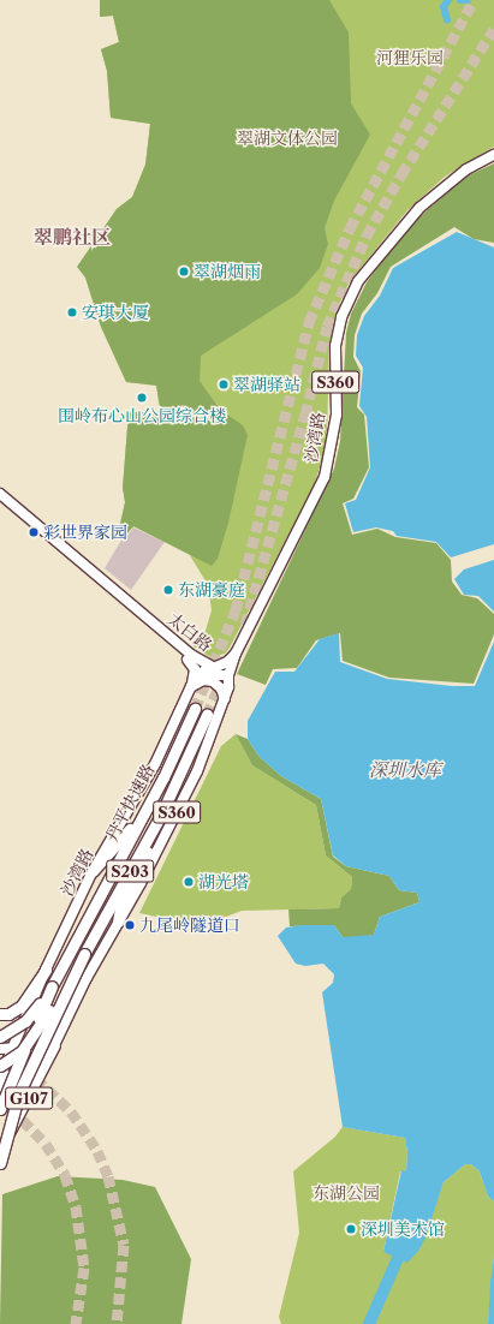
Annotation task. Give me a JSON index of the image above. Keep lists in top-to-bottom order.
{
  "streets": {
    "highway": ["丹平快速路", "S203", "G107"],
    "main road": ["S360", "沙湾路", "太白路"]
  },
  "crossings": [
    ["沙湾路", "太白路"],
    ["沙湾路", "G107"]
  ],
  "districts": ["翠鹏社区"],
  "water": ["深圳水库"],
  "parks": ["河狸乐园", "翠湖文体公园", "东湖公园"],
  "places": [
    "翠湖烟雨",
    "安琪大厦",
    "翠湖驿站",
    "围岭布心山公园综合楼",
    "彩世界家园",
    "东湖豪庭",
    "湖光塔",
    "九尾岭隧道口",
    "深圳美术馆"
  ]
}
